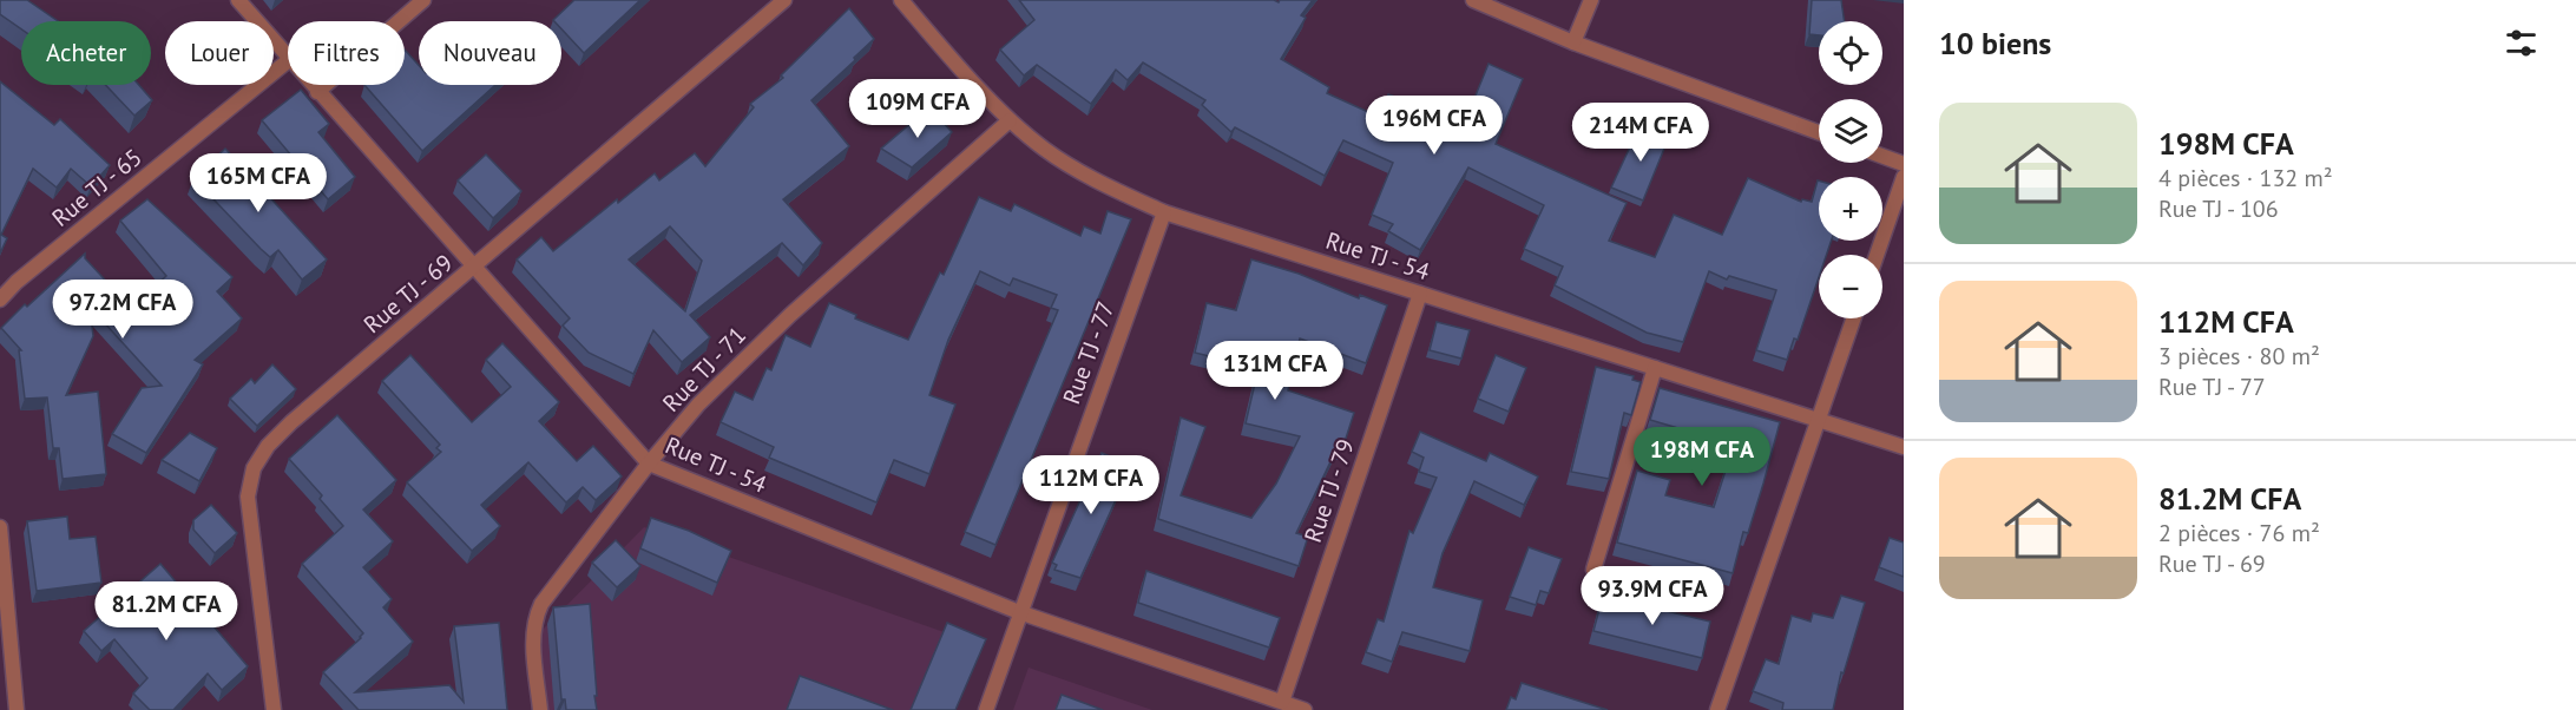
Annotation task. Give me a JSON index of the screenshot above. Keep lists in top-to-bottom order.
{
  "streets": {
    "street": [
      "Rue TJ - 65",
      "Rue TJ - 54",
      "Rue TJ - 69",
      "Rue TJ - 77",
      "Rue TJ - 71",
      "Rue TJ - 79"
    ]
  },
  "crossings": [
    ["Rue TJ - 54", "Rue TJ - 69"],
    ["Rue TJ - 54", "Rue TJ - 77"],
    ["Rue TJ - 54", "Rue TJ - 71"],
    ["Rue TJ - 54", "Rue TJ - 79"]
  ],
  "page": {
    "heading": "10 biens",
    "map_buttons": ["+", "−"],
    "chip": [
      "Acheter",
      "Louer",
      "Filtres",
      "Nouveau"
    ],
    "price": [
      "109M CFA",
      "196M CFA",
      "214M CFA",
      "165M CFA",
      "97.2M CFA",
      "131M CFA",
      "198M CFA",
      "112M CFA",
      "93.9M CFA",
      "81.2M CFA"
    ],
    "list": [
      {
        "name": "198M CFA",
        "note": "4 pièces · 132 m² · Rue TJ - 106"
      },
      {
        "name": "112M CFA",
        "note": "3 pièces · 80 m² · Rue TJ - 77"
      },
      {
        "name": "81.2M CFA",
        "note": "2 pièces · 76 m² · Rue TJ - 69"
      }
    ]
  }
}
